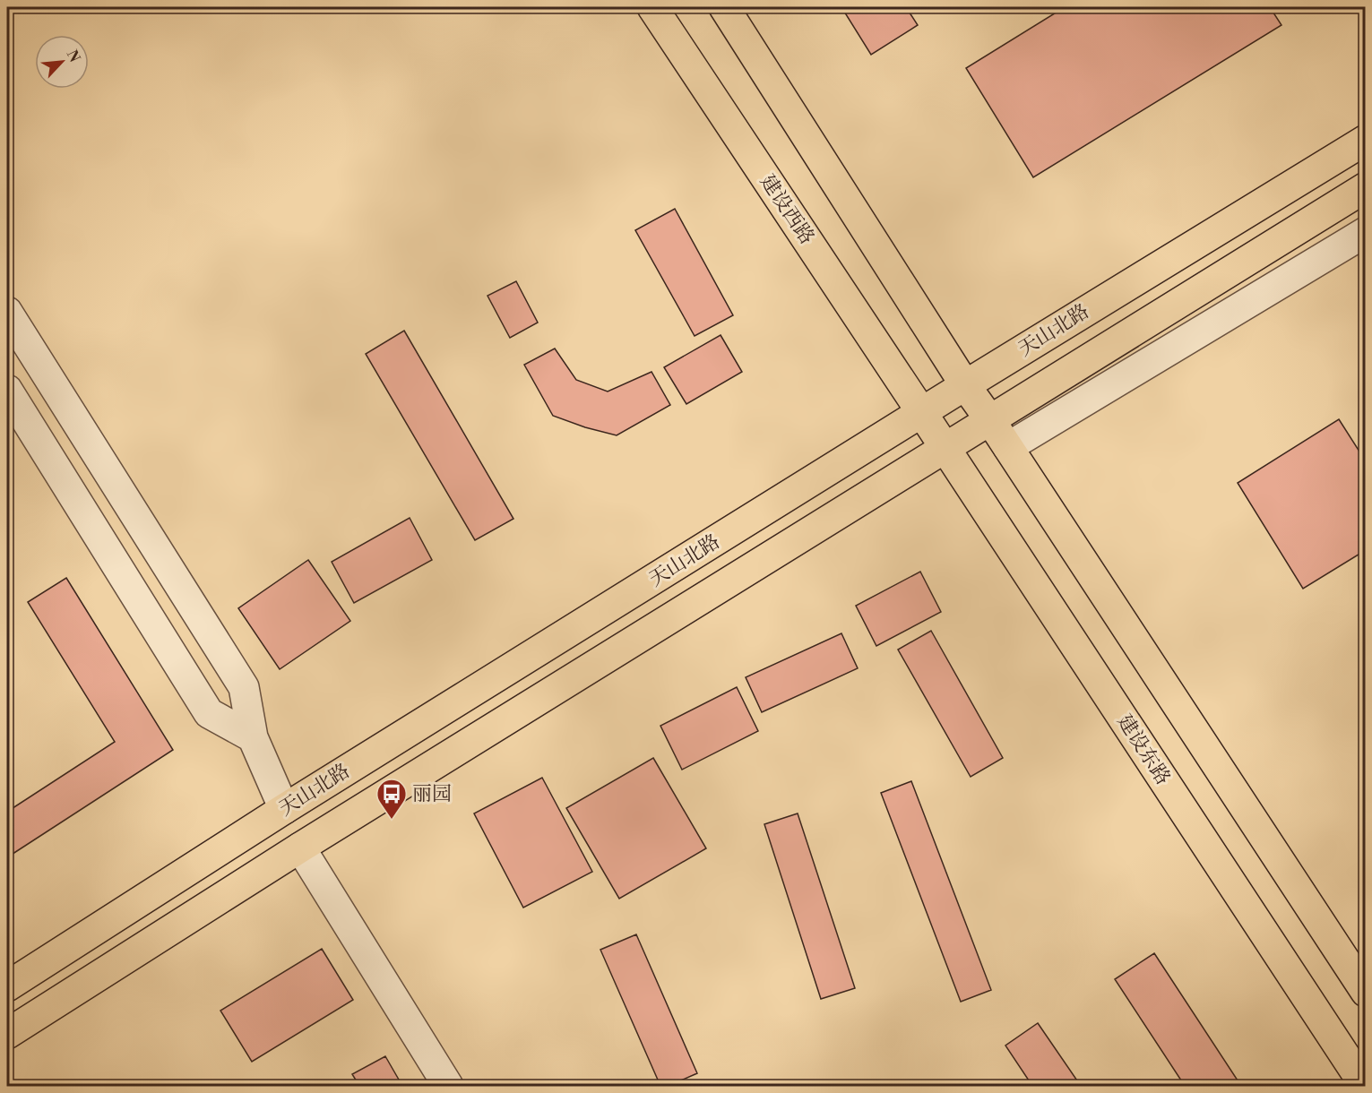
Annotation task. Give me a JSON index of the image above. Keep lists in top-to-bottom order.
{
  "streets": {
    "main road": ["建设西路", "天山北路", "建设东路"]
  },
  "crossings": [
    ["建设西路", "天山北路"],
    ["建设西路", "建设东路"],
    ["天山北路", "建设东路"]
  ],
  "places": {
    "bus stop": ["丽园"]
  },
  "north": "top right"
}
